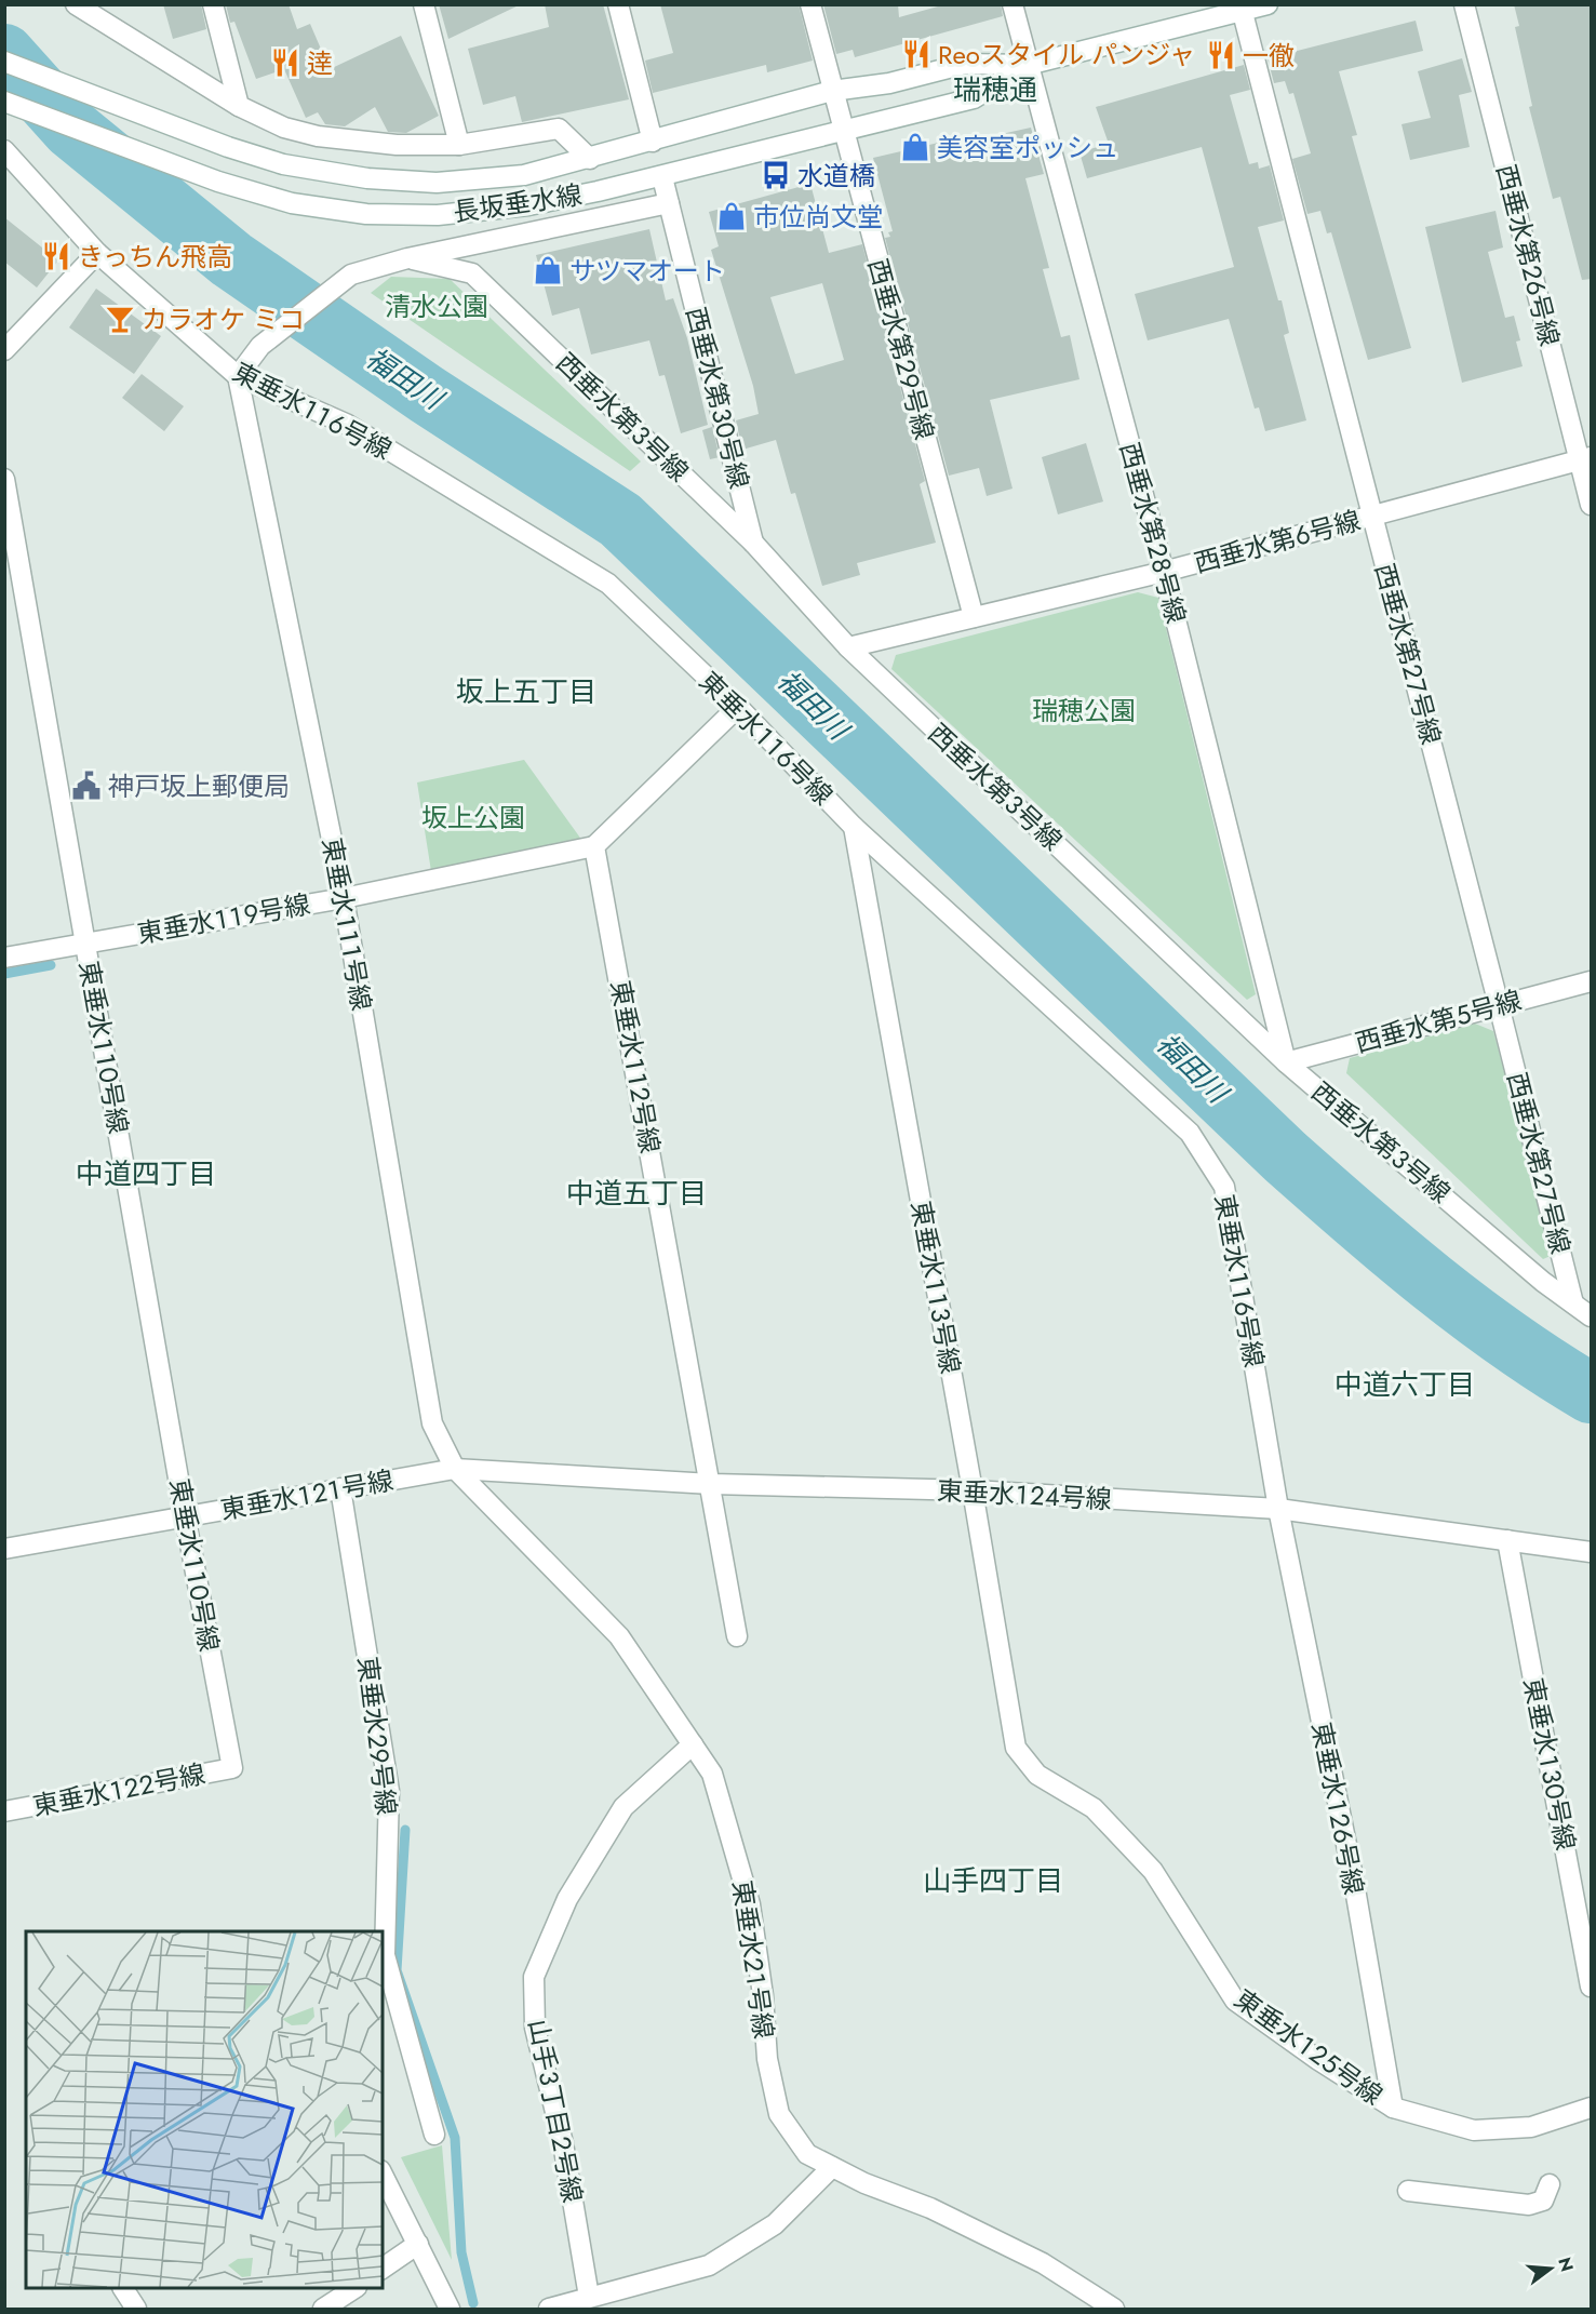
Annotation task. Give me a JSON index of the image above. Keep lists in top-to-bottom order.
{
  "streets": {
    "street": [
      "長坂垂水線",
      "西垂水第２６号線",
      "西垂水第２９号線",
      "西垂水第３０号線",
      "東垂水１１６号線",
      "西垂水第３号線",
      "西垂水第２８号線",
      "西垂水第６号線",
      "西垂水第２７号線",
      "東垂水１１９号線",
      "東垂水１１１号線",
      "西垂水第５号線",
      "東垂水１１０号線",
      "東垂水１１２号線",
      "東垂水１１３号線",
      "東垂水１２１号線",
      "東垂水１２４号線",
      "東垂水２９号線",
      "東垂水１３０号線",
      "東垂水１２２号線",
      "東垂水１２６号線",
      "東垂水２１号線",
      "東垂水１２５号線",
      "山手３丁目２号線"
    ]
  },
  "crossings": [
    ["長坂垂水線", "西垂水第２９号線"],
    ["長坂垂水線", "西垂水第３０号線"],
    ["長坂垂水線", "西垂水第２８号線"],
    ["長坂垂水線", "西垂水第２７号線"],
    ["西垂水第２６号線", "西垂水第６号線"],
    ["西垂水第２９号線", "西垂水第６号線"],
    ["西垂水第３０号線", "西垂水第３号線"],
    ["東垂水１１６号線", "東垂水１１１号線"],
    ["東垂水１１６号線", "東垂水１１３号線"],
    ["東垂水１１６号線", "東垂水１２４号線"],
    ["東垂水１１６号線", "東垂水１２６号線"],
    ["西垂水第３号線", "西垂水第２８号線"],
    ["西垂水第３号線", "西垂水第６号線"],
    ["西垂水第３号線", "西垂水第２７号線"],
    ["西垂水第３号線", "西垂水第５号線"],
    ["西垂水第２８号線", "西垂水第６号線"],
    ["西垂水第２８号線", "西垂水第５号線"],
    ["西垂水第６号線", "西垂水第２７号線"],
    ["西垂水第２７号線", "西垂水第５号線"],
    ["東垂水１１９号線", "東垂水１１１号線"],
    ["東垂水１１９号線", "東垂水１１０号線"],
    ["東垂水１１９号線", "東垂水１１２号線"],
    ["東垂水１１１号線", "東垂水１２１号線"],
    ["東垂水１１１号線", "東垂水１２４号線"],
    ["東垂水１１１号線", "東垂水２１号線"],
    ["東垂水１１０号線", "東垂水１２１号線"],
    ["東垂水１１０号線", "東垂水１２２号線"],
    ["東垂水１１２号線", "東垂水１２４号線"],
    ["東垂水１１３号線", "東垂水１２４号線"],
    ["東垂水１１３号線", "東垂水１２５号線"],
    ["東垂水１２１号線", "東垂水１２４号線"],
    ["東垂水１２１号線", "東垂水２９号線"],
    ["東垂水１２１号線", "東垂水２１号線"],
    ["東垂水１２４号線", "東垂水１３０号線"],
    ["東垂水１２４号線", "東垂水１２６号線"],
    ["東垂水１２４号線", "東垂水２１号線"],
    ["東垂水１２６号線", "東垂水１２５号線"],
    ["東垂水２１号線", "山手３丁目２号線"]
  ],
  "districts": [
    "瑞穂通",
    "坂上五丁目",
    "中道四丁目",
    "中道五丁目",
    "中道六丁目",
    "山手四丁目"
  ],
  "water": ["福田川"],
  "parks": ["清水公園", "瑞穂公園", "坂上公園"],
  "places": {
    "restaurant": [
      "Reoスタイル パンジャ",
      "一徹",
      "逹",
      "きっちん飛高"
    ],
    "shop": ["美容室ポッシュ", "市位尚文堂", "サツマオート"],
    "bus stop": ["水道橋"],
    "bar": ["カラオケ ミコ"],
    "public building": ["神戸坂上郵便局"]
  },
  "north": "right"
}
